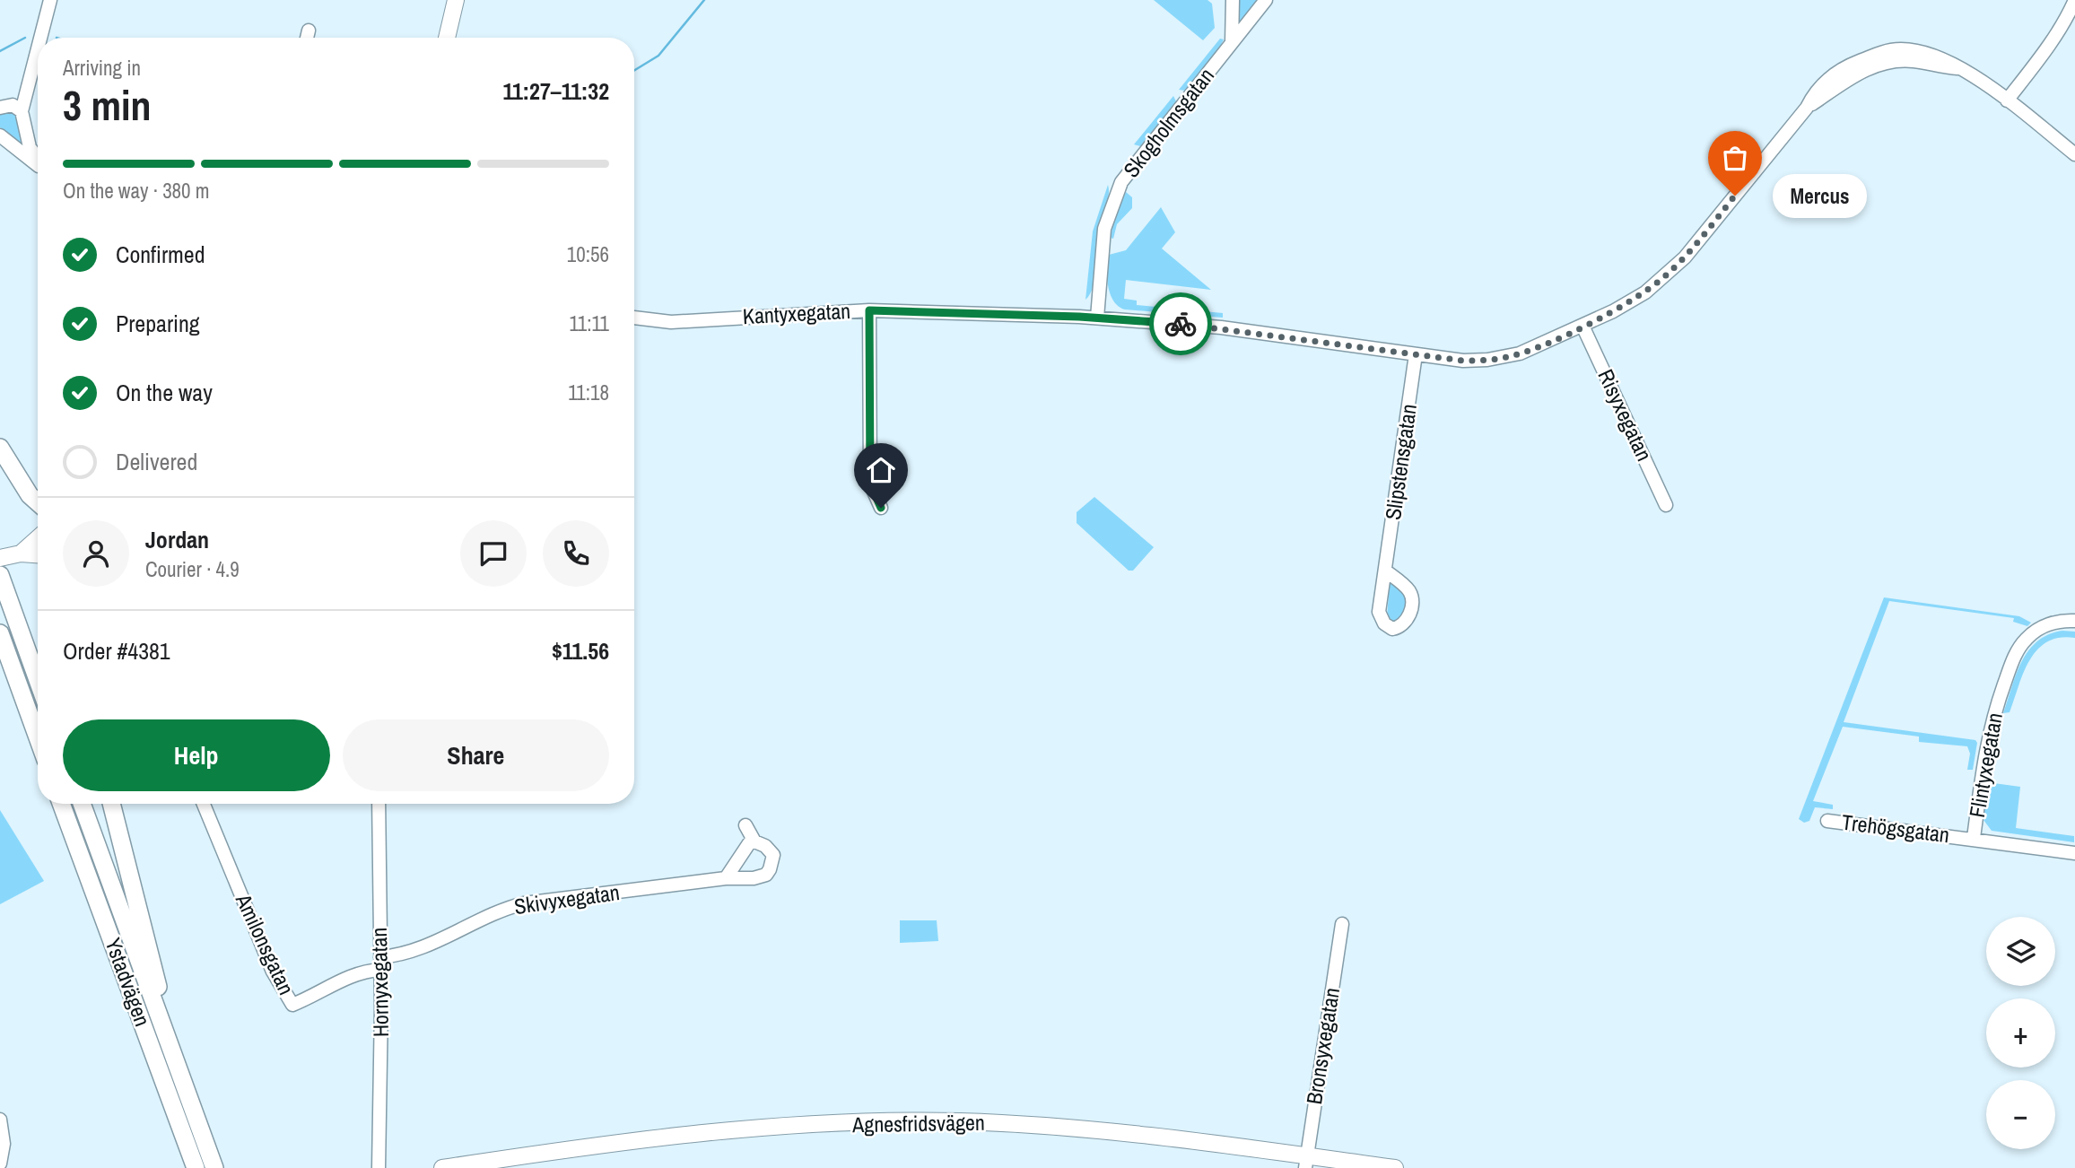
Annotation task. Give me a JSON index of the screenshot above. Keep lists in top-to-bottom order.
{
  "streets": {
    "highway": ["Ystadvägen"],
    "main road": ["Agnesfridsvägen"],
    "street": [
      "Skogholmsgatan",
      "Kantyxegatan",
      "Risyxegatan",
      "Slipstensgatan",
      "Flintyxegatan",
      "Trehögsgatan",
      "Skivyxegatan",
      "Amilonsgatan",
      "Hornyxegatan",
      "Bronsyxegatan"
    ]
  },
  "crossings": [
    ["Skogholmsgatan", "Kantyxegatan"],
    ["Kantyxegatan", "Risyxegatan"],
    ["Kantyxegatan", "Slipstensgatan"],
    ["Flintyxegatan", "Trehögsgatan"],
    ["Skivyxegatan", "Amilonsgatan"],
    ["Skivyxegatan", "Hornyxegatan"],
    ["Amilonsgatan", "Hornyxegatan"],
    ["Bronsyxegatan", "Agnesfridsvägen"]
  ],
  "places": ["Mercus"],
  "page": {
    "heading": ["3 min", "Arriving in", "11:27–11:32"],
    "panel": [
      "Jordan",
      "Courier · 4.9",
      "Order #4381",
      "$11.56"
    ],
    "bar": "On the way · 380 m",
    "bubble": "Mercus",
    "list": [
      ["Confirmed", "10:56"],
      ["Preparing", "11:11"],
      ["On the way", "11:18"],
      "Delivered"
    ],
    "buttons": ["Help", "Share"],
    "map_buttons": ["+", "−"]
  }
}
